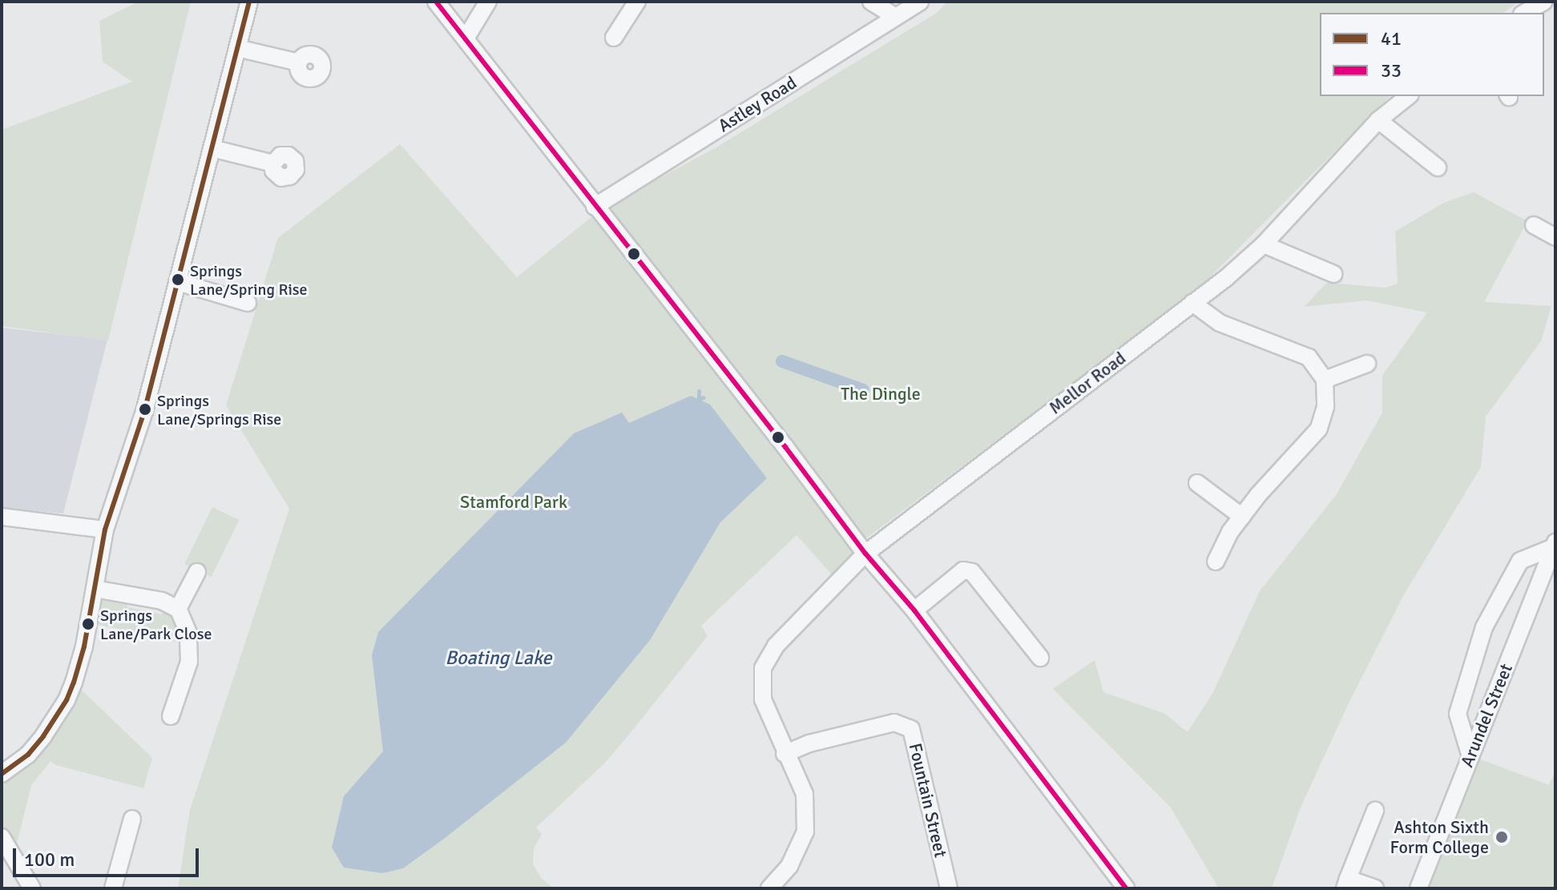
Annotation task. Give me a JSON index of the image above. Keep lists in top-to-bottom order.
{
  "streets": {
    "street": [
      "Astley Road",
      "Mellor Road",
      "Arundel Street",
      "Fountain Street"
    ]
  },
  "crossings": [
    ["Mellor Road", "Fountain Street"]
  ],
  "water": ["Boating Lake"],
  "parks": ["The Dingle", "Stamford Park"],
  "places": [
    "Springs Lane/Spring Rise",
    "Springs Lane/Springs Rise",
    "Springs Lane/Park Close",
    "Ashton Sixth Form College"
  ],
  "lines": ["transit line 41", "transit line 33"],
  "legend": ["41", "33"],
  "scale_bar": "100 m"
}
